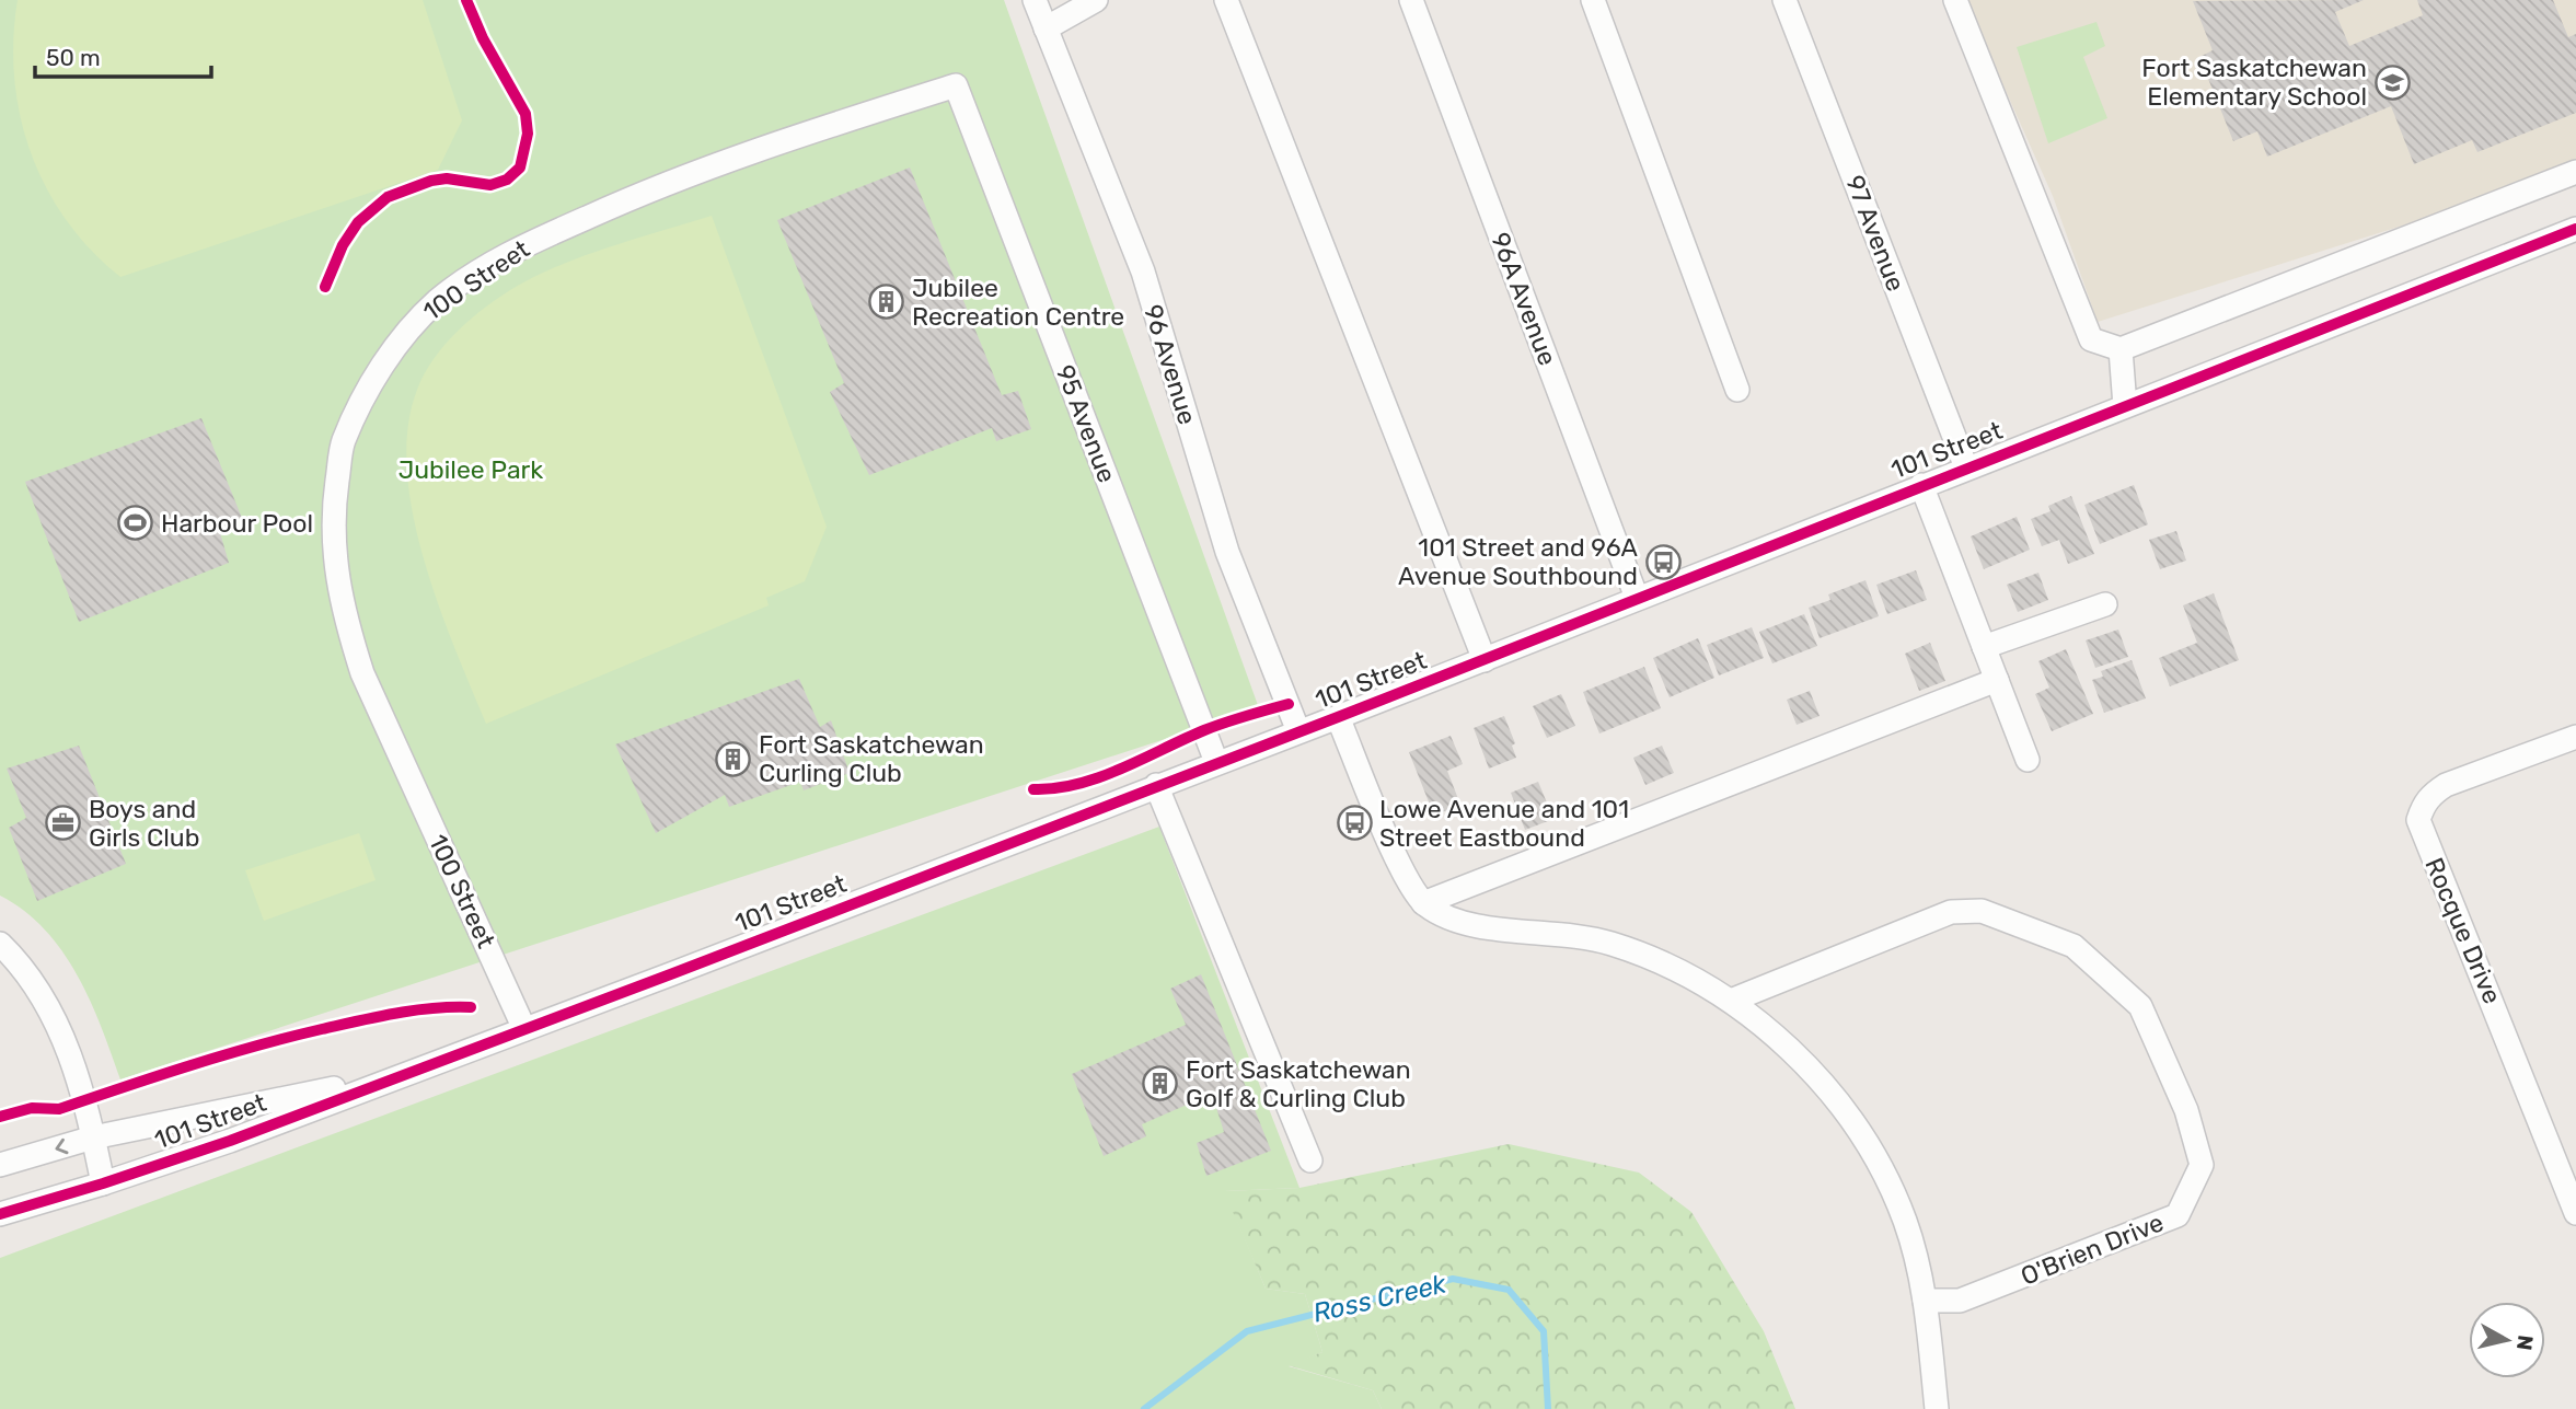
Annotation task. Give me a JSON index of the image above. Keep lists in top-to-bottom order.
{
  "streets": {
    "street": [
      "97 Avenue",
      "100 Street",
      "96A Avenue",
      "96 Avenue",
      "95 Avenue",
      "101 Street",
      "Rocque Drive",
      "O'Brien Drive"
    ]
  },
  "crossings": [
    ["97 Avenue", "101 Street"],
    ["100 Street", "95 Avenue"],
    ["100 Street", "101 Street"],
    ["96A Avenue", "101 Street"],
    ["96 Avenue", "101 Street"],
    ["95 Avenue", "101 Street"]
  ],
  "water": ["Ross Creek"],
  "parks": ["Jubilee Park"],
  "places": {
    "school or university": ["Fort Saskatchewan Elementary School"],
    "building": ["Jubilee Recreation Centre", "Fort Saskatchewan Curling Club", "Fort Saskatchewan Golf & Curling Club"],
    "sports": ["Harbour Pool"],
    "bus stop": ["101 Street and 96A Avenue Southbound", "Lowe Avenue and 101 Street Eastbound"],
    "office": ["Boys and Girls Club"]
  },
  "scale_bar": "50 m",
  "north": "right"
}
